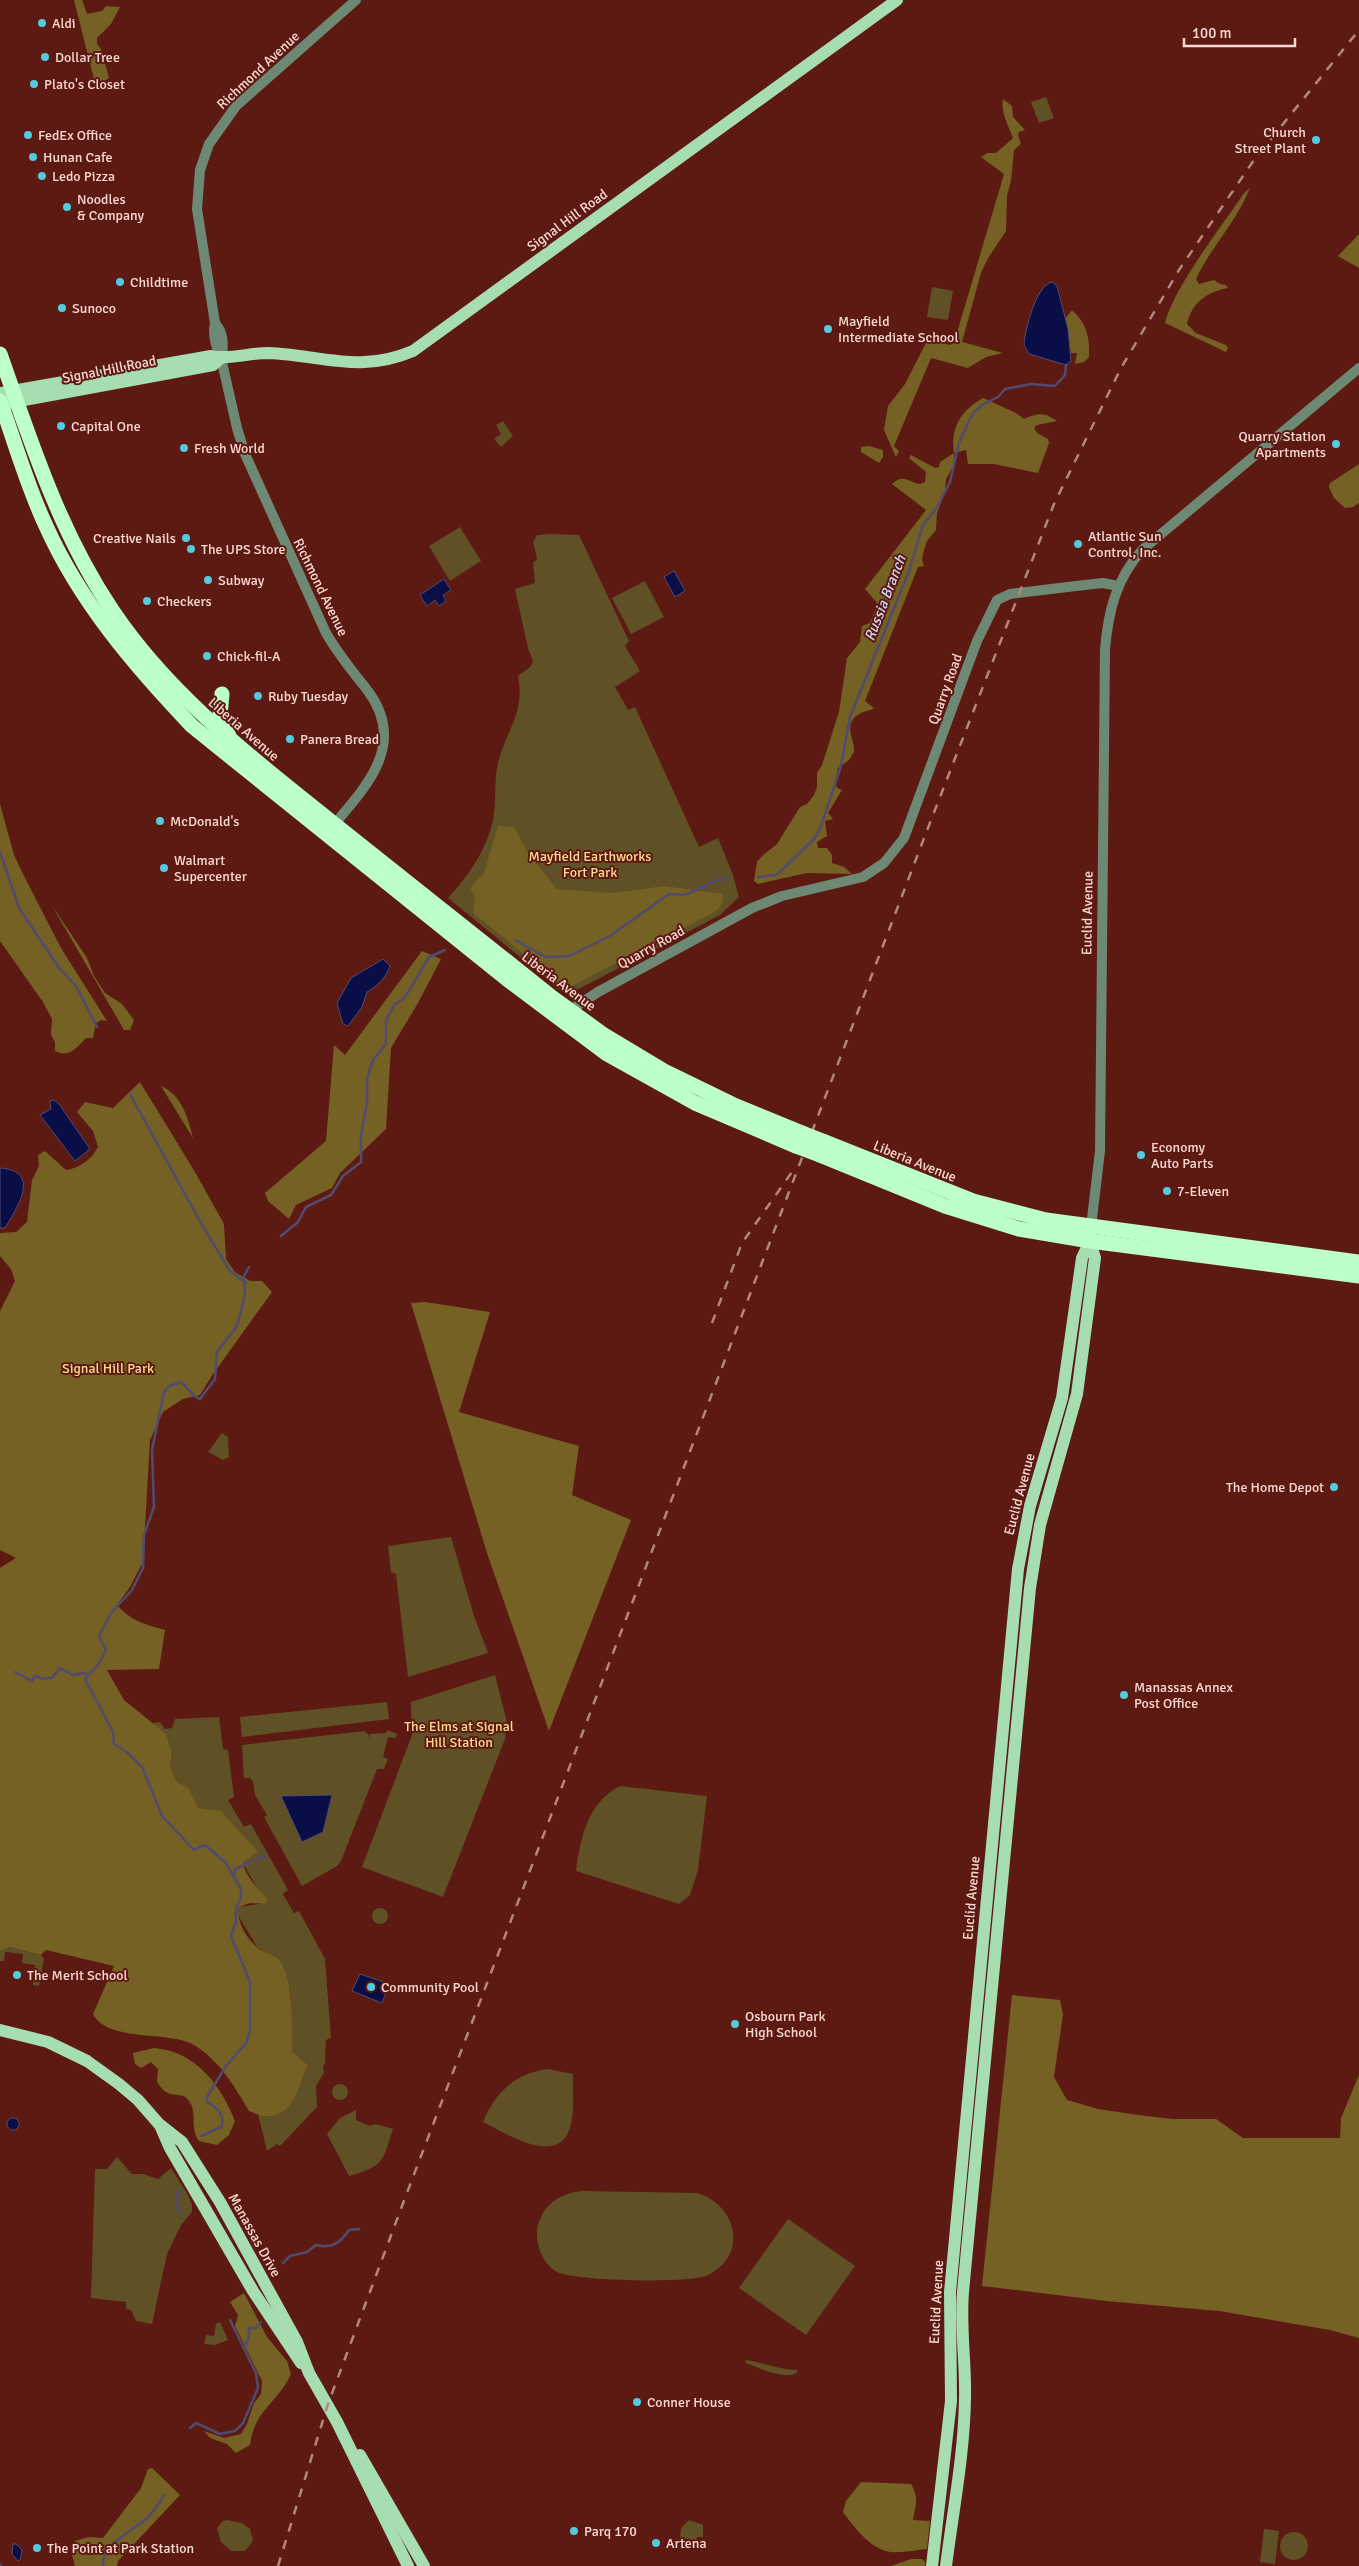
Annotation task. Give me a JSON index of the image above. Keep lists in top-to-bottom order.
{
  "streets": {
    "highway": ["Liberia Avenue"],
    "main road": ["Signal Hill Road", "Euclid Avenue", "Manassas Drive"],
    "street": ["Richmond Avenue", "Quarry Road"]
  },
  "crossings": [
    ["Richmond Avenue", "Signal Hill Road"],
    ["Richmond Avenue", "Liberia Avenue"],
    ["Signal Hill Road", "Liberia Avenue"],
    ["Quarry Road", "Liberia Avenue"],
    ["Quarry Road", "Euclid Avenue"],
    ["Liberia Avenue", "Euclid Avenue"]
  ],
  "water": ["Russia Branch"],
  "parks": ["Mayfield Earthworks Fort Park", "Signal Hill Park", "The Elms at Signal Hill Station"],
  "places": [
    "Aldi",
    "Dollar Tree",
    "Plato's Closet",
    "FedEx Office",
    "Church Street Plant",
    "Hunan Cafe",
    "Ledo Pizza",
    "Noodles & Company",
    "Childtime",
    "Sunoco",
    "Mayfield Intermediate School",
    "Capital One",
    "Quarry Station Apartments",
    "Fresh World",
    "Creative Nails",
    "Atlantic Sun Control, Inc.",
    "The UPS Store",
    "Subway",
    "Checkers",
    "Chick-fil-A",
    "Ruby Tuesday",
    "Panera Bread",
    "McDonald's",
    "Walmart Supercenter",
    "Economy Auto Parts",
    "7-Eleven",
    "The Home Depot",
    "Manassas Annex Post Office",
    "The Merit School",
    "Community Pool",
    "Osbourn Park High School",
    "Conner House",
    "Parq 170",
    "Artena",
    "The Point at Park Station"
  ],
  "scale_bar": "100 m"
}
